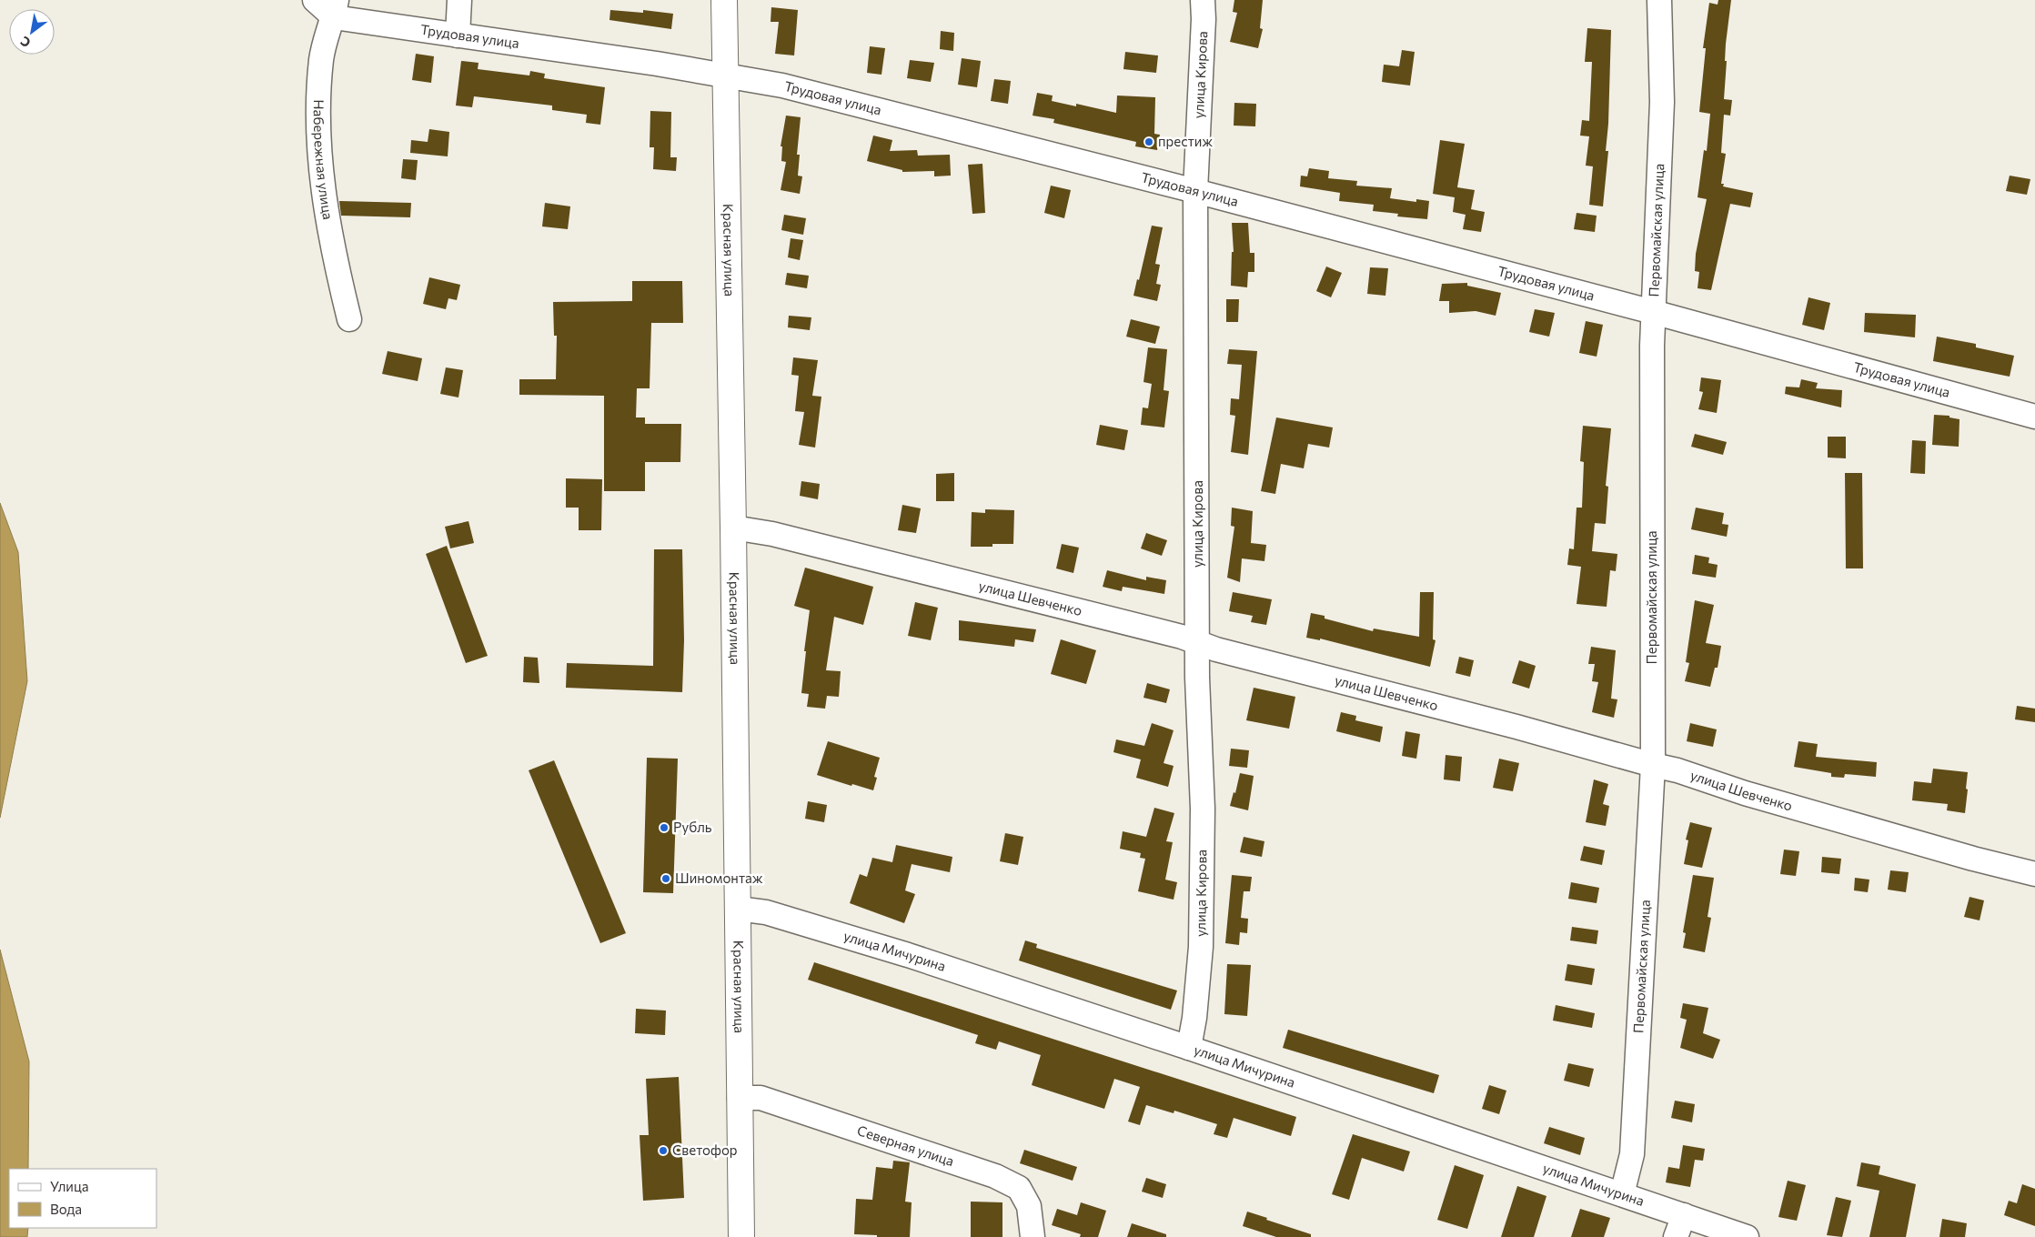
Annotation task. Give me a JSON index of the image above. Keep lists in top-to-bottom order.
{
  "streets": {
    "main road": ["Красная улица"],
    "street": [
      "Трудовая улица",
      "улица Кирова",
      "Набережная улица",
      "Первомайская улица",
      "улица Шевченко",
      "улица Мичурина",
      "Северная улица"
    ]
  },
  "crossings": [
    ["Трудовая улица", "улица Кирова"],
    ["Трудовая улица", "Набережная улица"],
    ["Трудовая улица", "Первомайская улица"],
    ["Трудовая улица", "Красная улица"],
    ["улица Кирова", "улица Шевченко"],
    ["улица Кирова", "улица Мичурина"],
    ["Первомайская улица", "улица Шевченко"],
    ["Первомайская улица", "улица Мичурина"],
    ["Красная улица", "улица Шевченко"],
    ["Красная улица", "улица Мичурина"],
    ["Красная улица", "Северная улица"]
  ],
  "places": [
    "престиж",
    "Рубль",
    "Шиномонтаж",
    "Светофор"
  ],
  "legend": ["Улица", "Вода"],
  "north": "bottom left"
}
